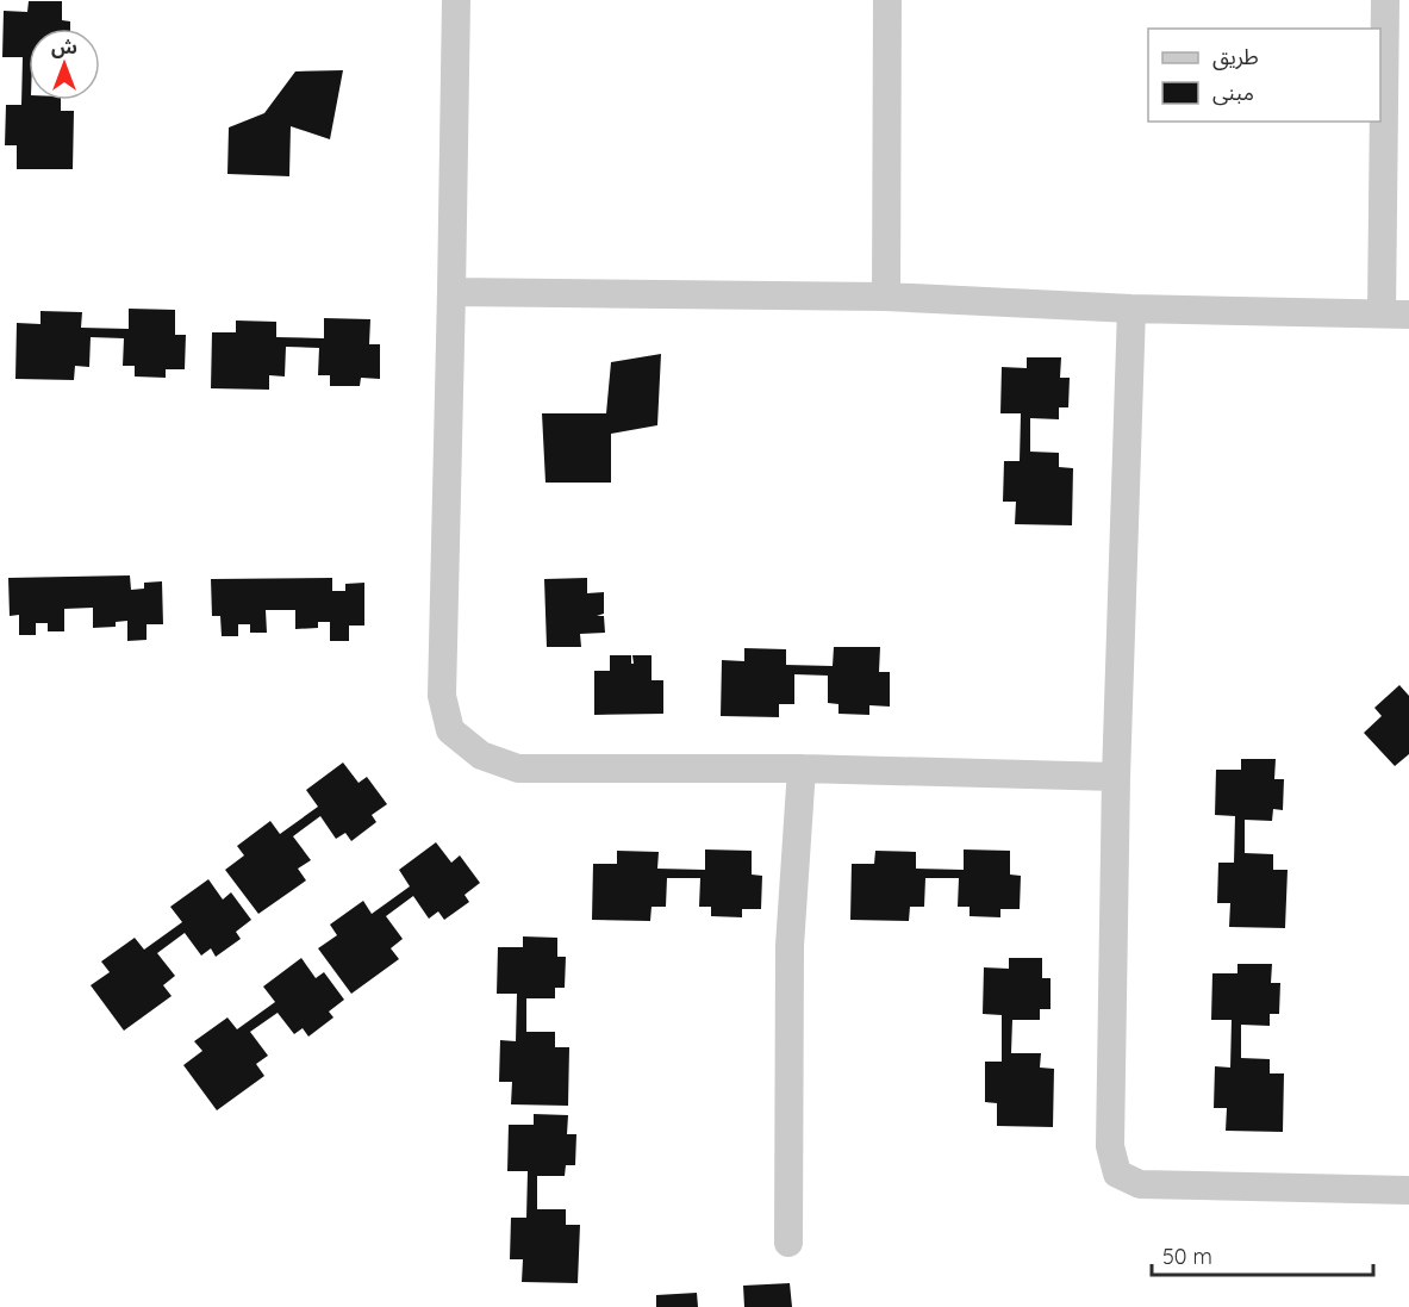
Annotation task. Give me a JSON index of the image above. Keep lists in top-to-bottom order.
{
  "legend": ["طريق", "مبنى"],
  "scale_bar": "50 m",
  "north": "top"
}
